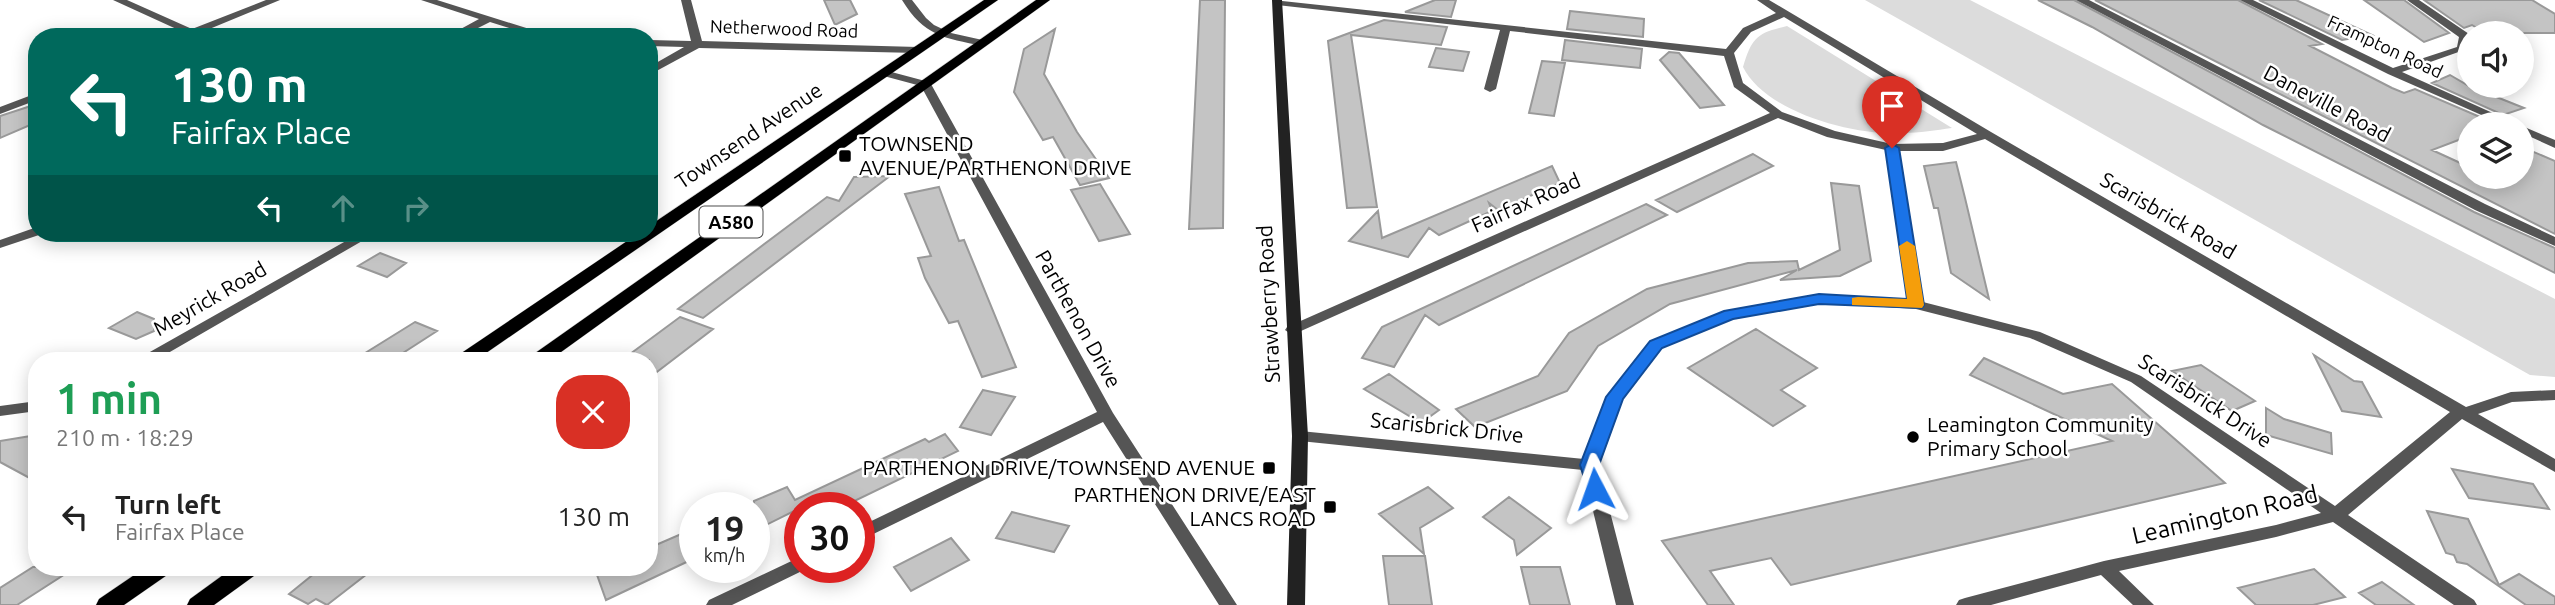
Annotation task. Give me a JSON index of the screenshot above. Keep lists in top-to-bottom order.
{
  "streets": {
    "main road": ["Townsend Avenue", "A580", "Strawberry Road"],
    "street": [
      "Netherwood Road",
      "Frampton Road",
      "Daneville Road",
      "Fairfax Road",
      "Scarisbrick Road",
      "Meyrick Road",
      "Parthenon Drive",
      "Scarisbrick Drive",
      "Leamington Road"
    ]
  },
  "crossings": [
    ["Netherwood Road", "Townsend Avenue"],
    ["Fairfax Road", "Strawberry Road"],
    ["Scarisbrick Road", "Leamington Road"],
    ["A580", "Parthenon Drive"],
    ["Strawberry Road", "Scarisbrick Drive"],
    ["Scarisbrick Drive", "Leamington Road"]
  ],
  "places": {
    "transit": ["TOWNSEND AVENUE/PARTHENON DRIVE", "PARTHENON DRIVE/TOWNSEND AVENUE", "PARTHENON DRIVE/EAST LANCS ROAD"],
    "other": ["Leamington Community Primary School"]
  },
  "page": {
    "turn": ["130 m", "Fairfax Place"],
    "heading": ["1 min", "210 m · 18:29"],
    "list": [
      {
        "name": "Turn left",
        "note": "Fairfax Place",
        "value": "130 m"
      }
    ],
    "speed": "19 km/h",
    "limit": "30"
  }
}
